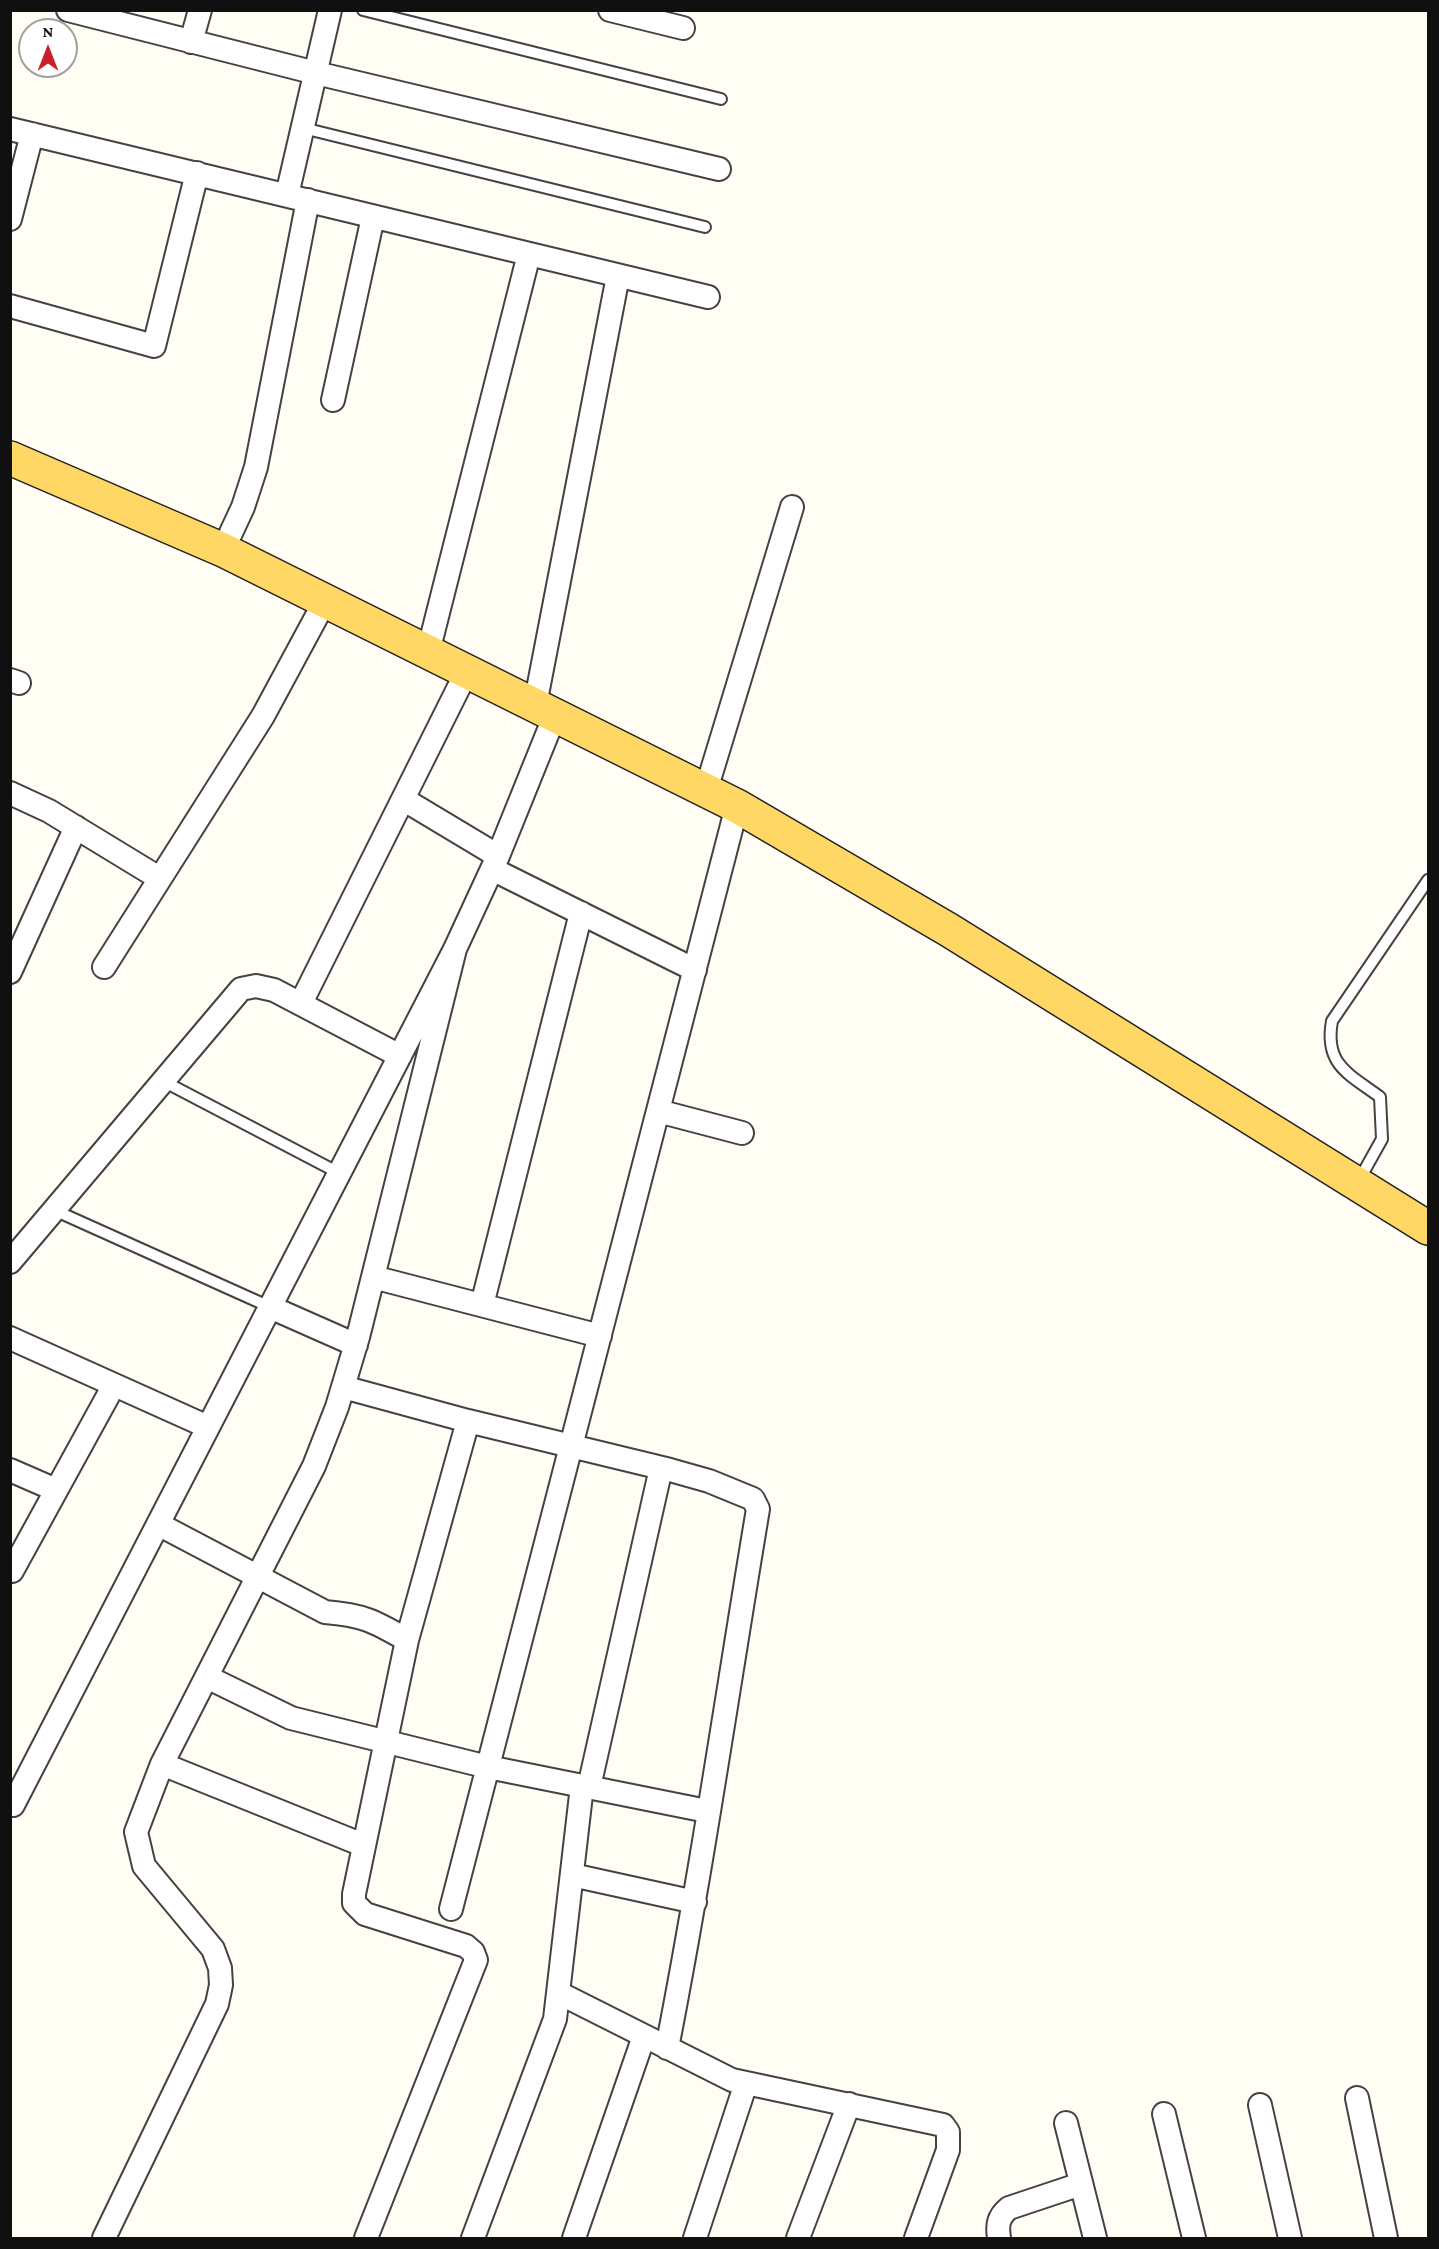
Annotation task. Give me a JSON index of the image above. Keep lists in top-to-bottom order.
{
  "north": "top"
}
